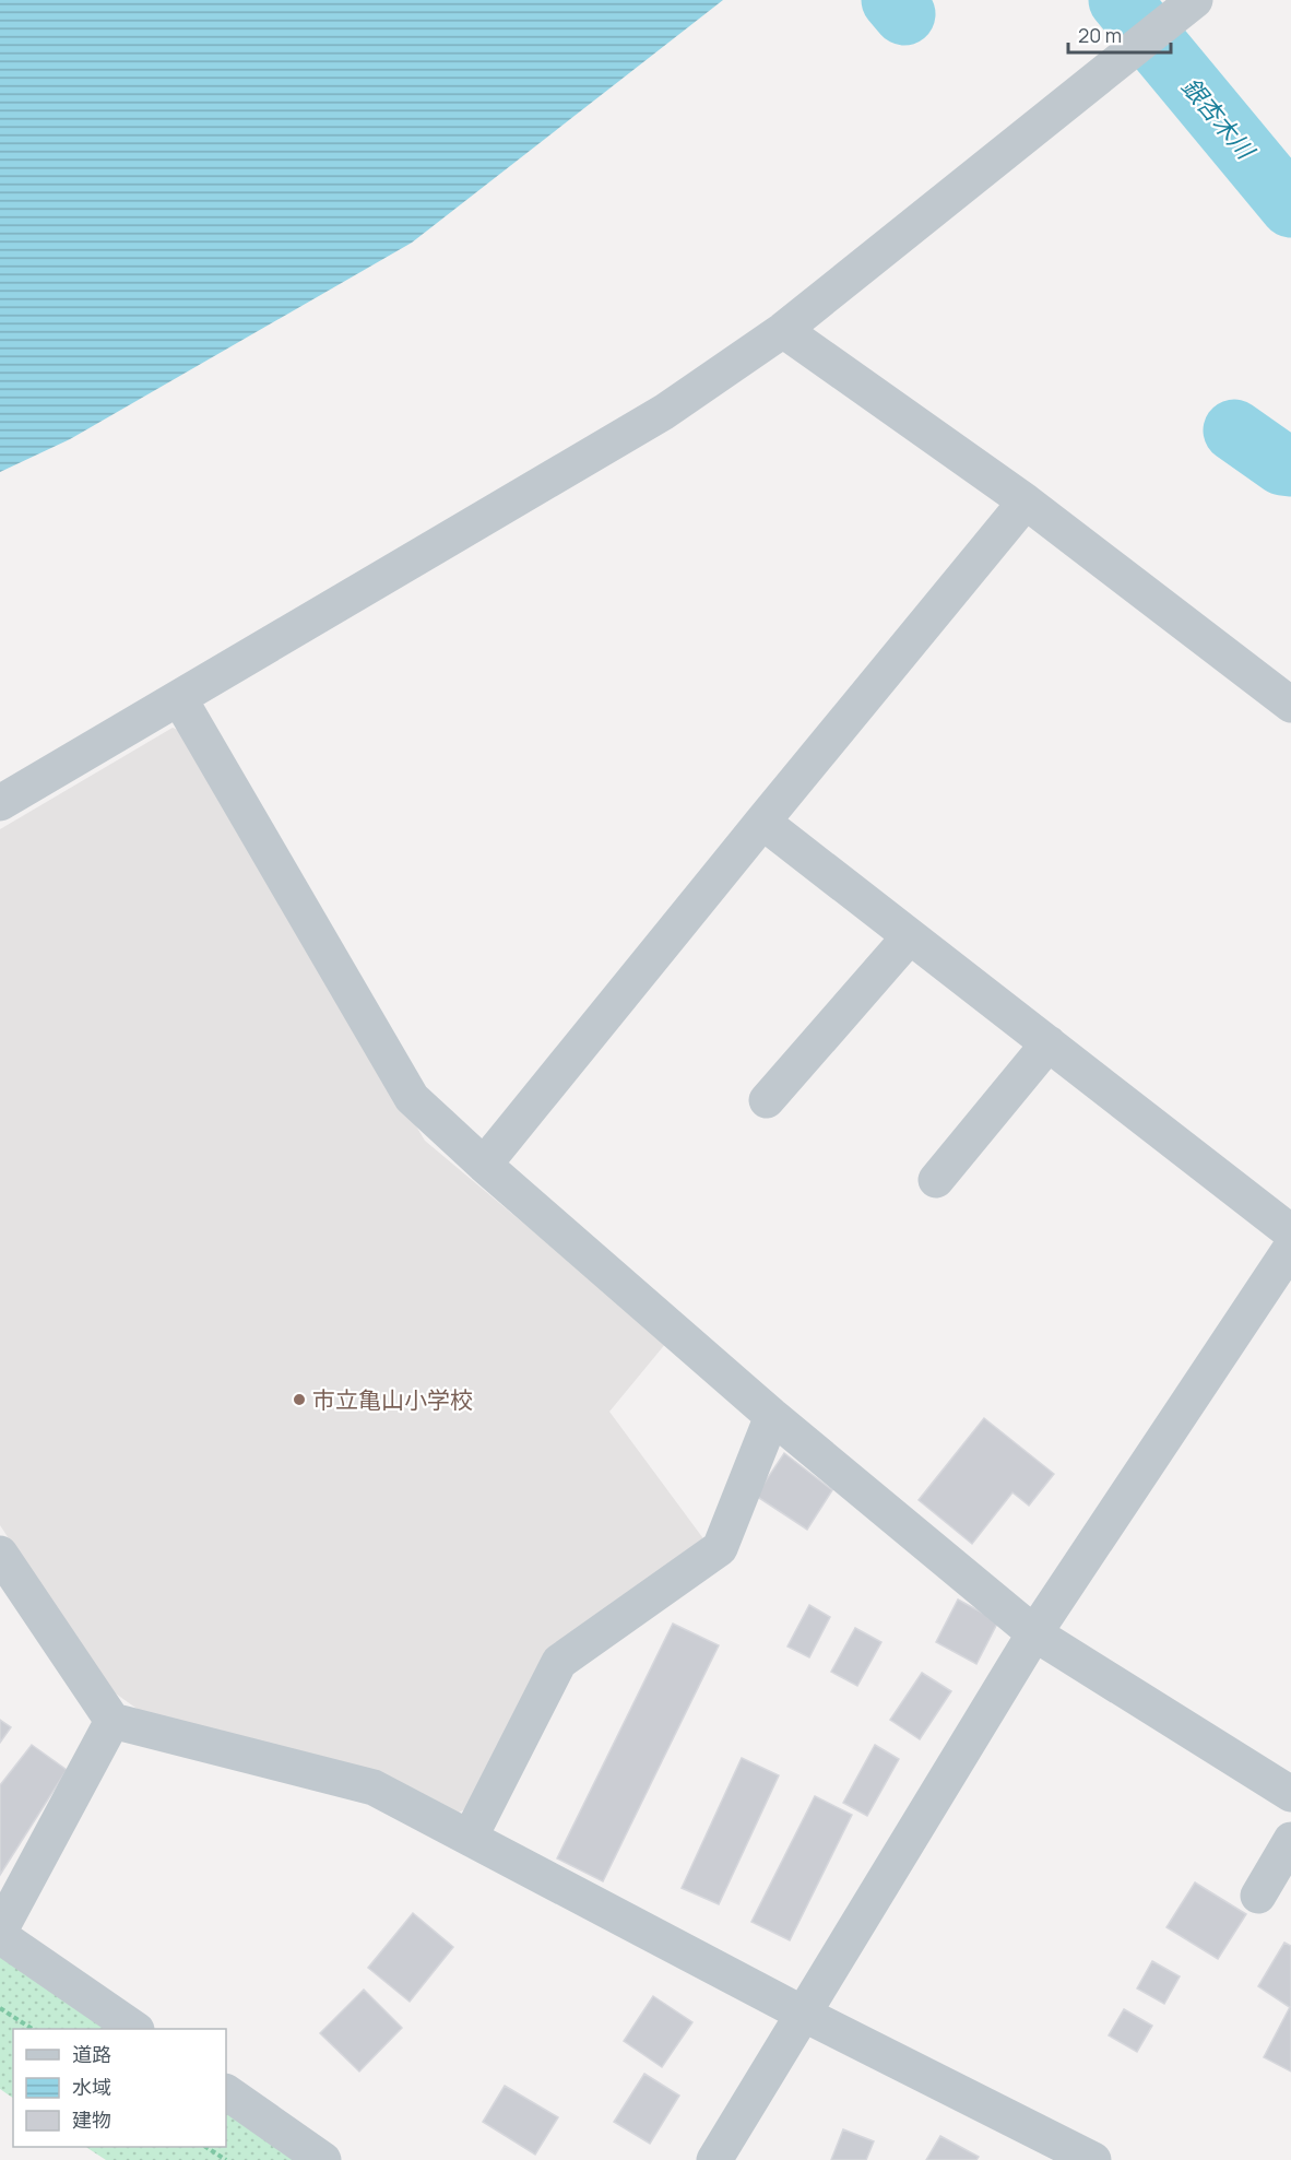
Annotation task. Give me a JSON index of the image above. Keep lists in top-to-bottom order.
{
  "water": ["銀杏木川"],
  "places": ["市立亀山小学校"],
  "legend": ["道路", "水域", "建物"],
  "scale_bar": "20 m"
}
